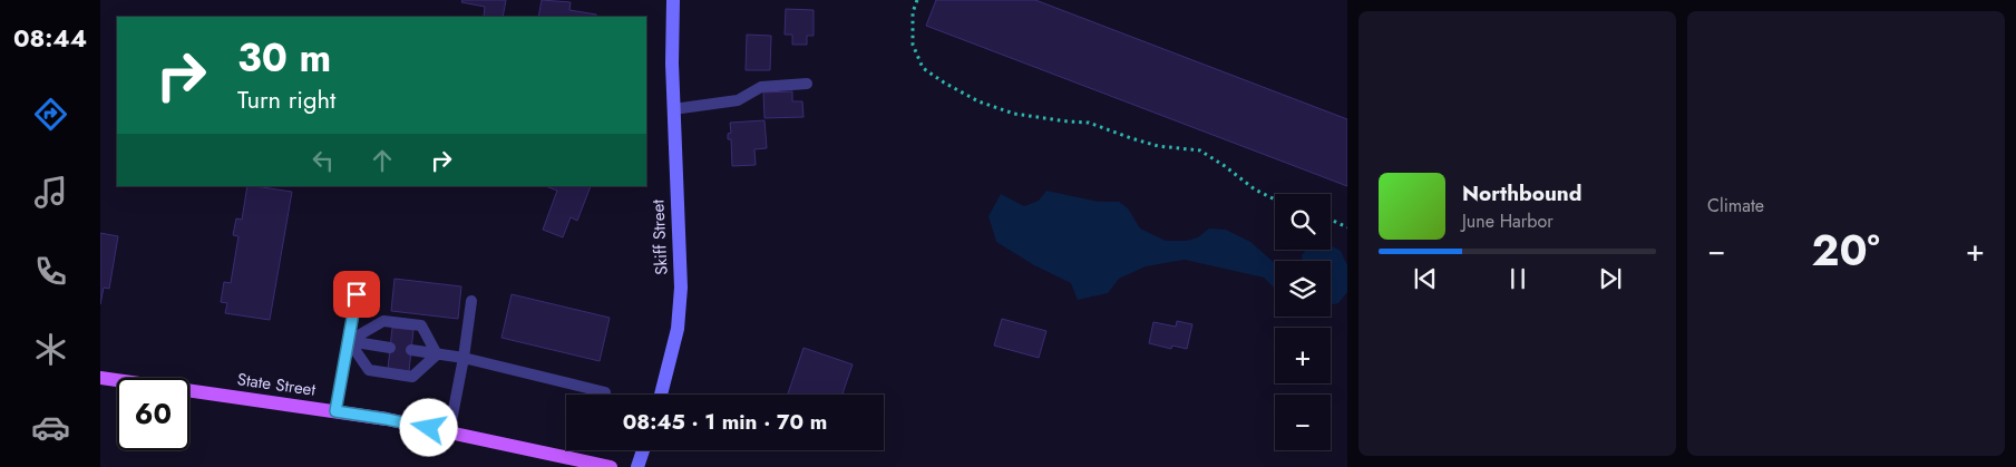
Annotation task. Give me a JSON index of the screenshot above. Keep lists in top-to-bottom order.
{
  "streets": {
    "main road": ["Skiff Street", "State Street"]
  },
  "page": {
    "tabs": "08:44",
    "tile": "Climate",
    "turn": ["30 m", "Turn right"],
    "song": ["Northbound", "June Harbor"],
    "map_buttons": ["+", "−"],
    "heat": ["−", "20°", "+"],
    "limit": "60",
    "trip": "08:45 · 1 min · 70 m"
  }
}
